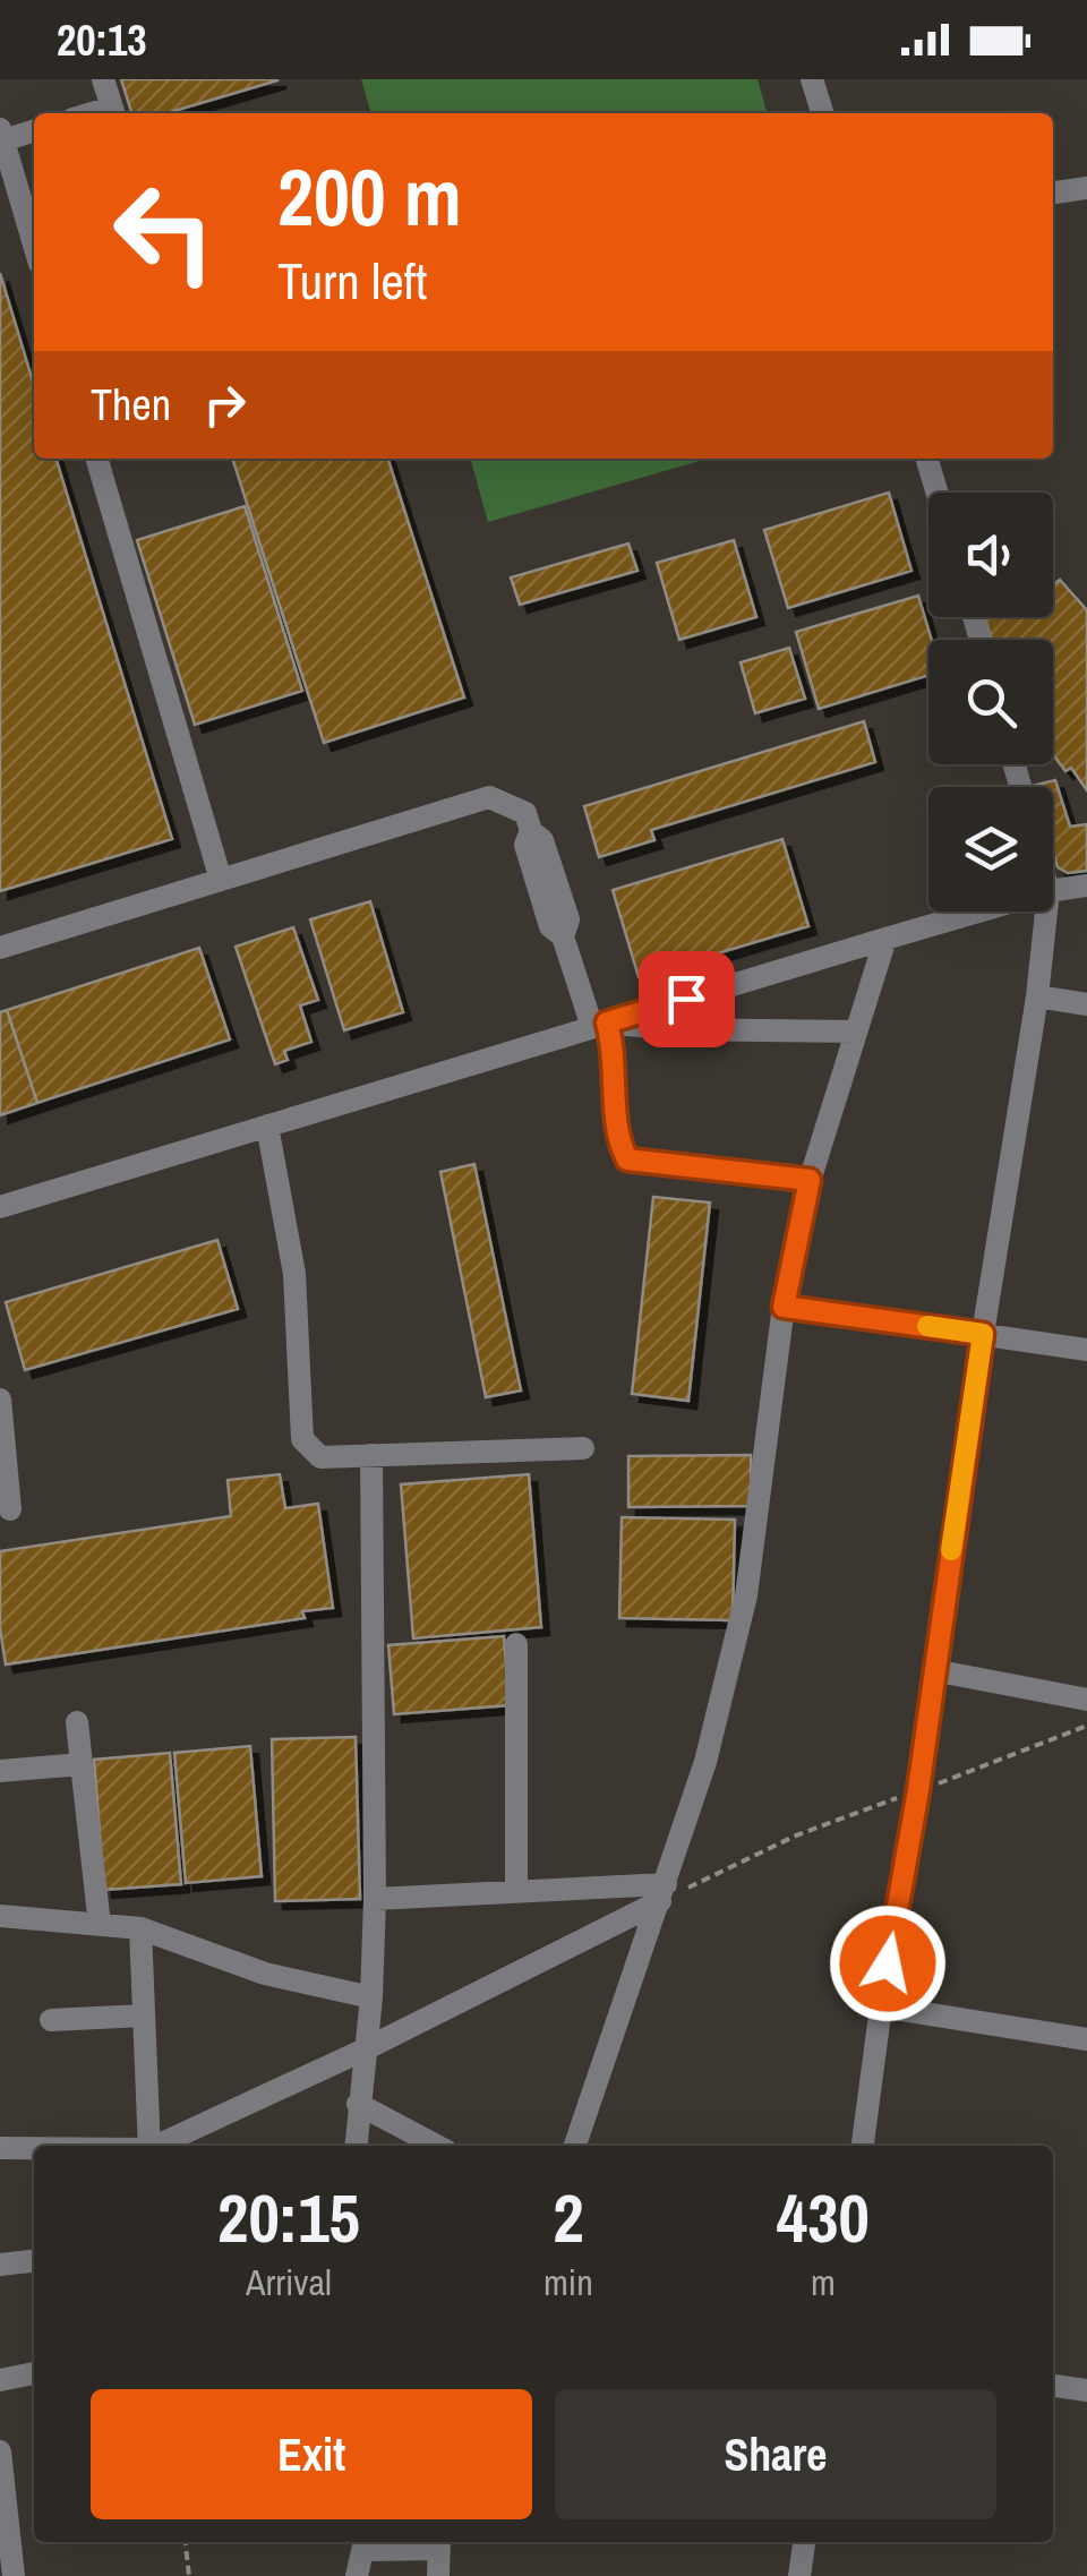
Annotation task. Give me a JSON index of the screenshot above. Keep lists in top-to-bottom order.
{
  "page": {
    "status": "20:13",
    "turn": ["200 m", "Turn left"],
    "then": "Then",
    "eta": [
      "20:15",
      "Arrival",
      "2",
      "min",
      "430",
      "m"
    ],
    "buttons": ["Exit", "Share"]
  }
}
